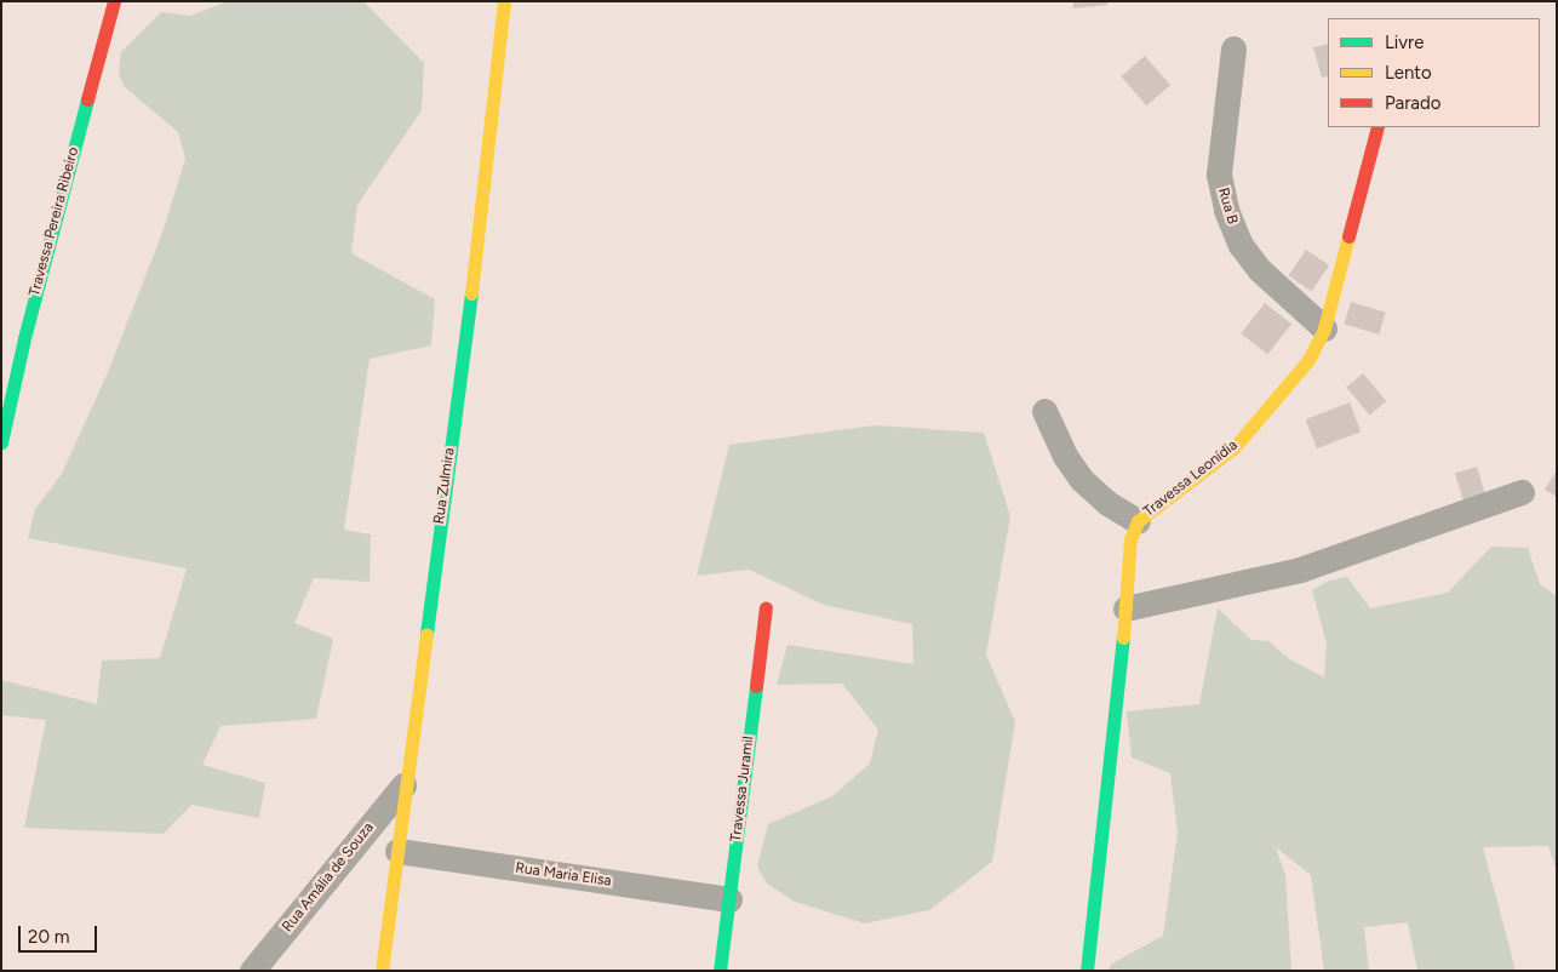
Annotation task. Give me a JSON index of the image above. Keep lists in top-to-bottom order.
{
  "streets": {
    "street": [
      "Rua B",
      "Travessa Pereira Ribeiro",
      "Travessa Leonídia",
      "Rua Zulmira",
      "Travessa Juramil",
      "Rua Maria Elisa",
      "Rua Amália de Souza"
    ]
  },
  "crossings": [
    ["Rua B", "Travessa Leonídia"],
    ["Rua Zulmira", "Rua Maria Elisa"],
    ["Rua Zulmira", "Rua Amália de Souza"],
    ["Travessa Juramil", "Rua Maria Elisa"]
  ],
  "legend": ["Livre", "Lento", "Parado"],
  "scale_bar": "20 m"
}
